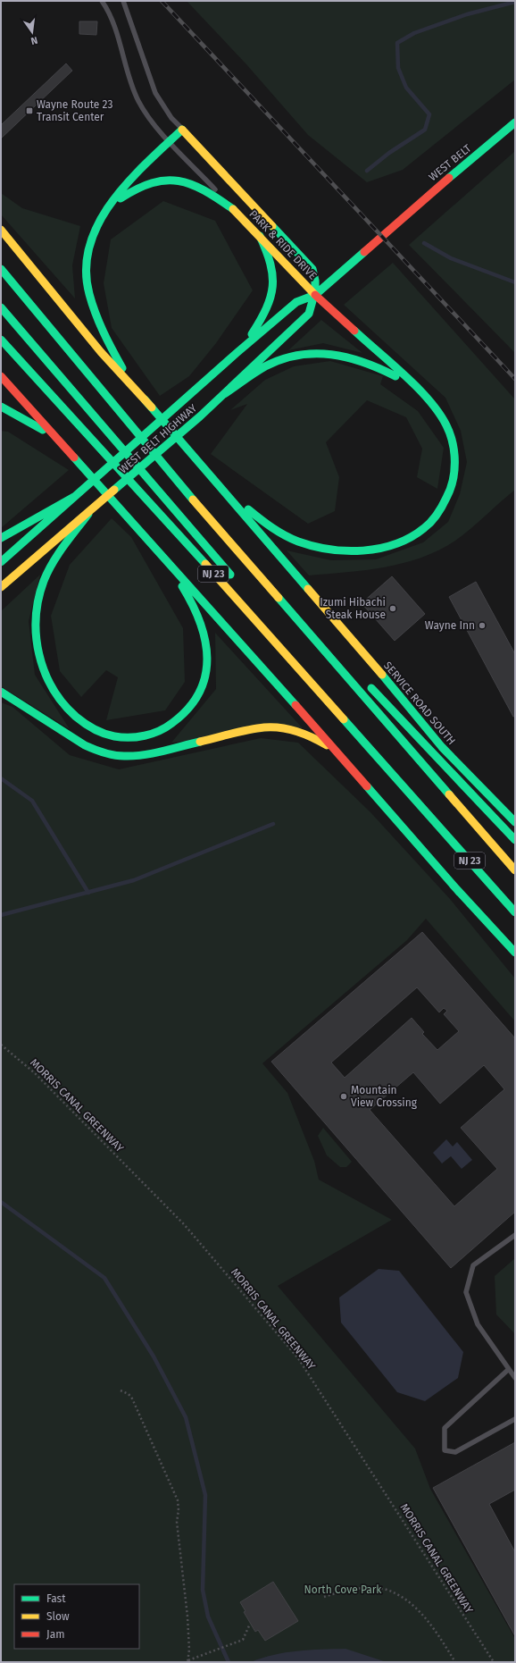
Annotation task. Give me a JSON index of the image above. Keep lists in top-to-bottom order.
{
  "streets": {
    "main road": [
      "WEST BELT",
      "PARK & RIDE DRIVE",
      "WEST BELT HIGHWAY",
      "NJ 23",
      "SERVICE ROAD SOUTH"
    ],
    "path": ["MORRIS CANAL GREENWAY"]
  },
  "crossings": [
    ["WEST BELT", "WEST BELT HIGHWAY"],
    ["PARK & RIDE DRIVE", "WEST BELT HIGHWAY"]
  ],
  "parks": ["North Cove Park"],
  "places": {
    "transit": ["Wayne Route 23 Transit Center"],
    "other": ["Izumi Hibachi Steak House", "Wayne Inn", "Mountain View Crossing"]
  },
  "legend": ["Fast", "Slow", "Jam"],
  "north": "bottom"
}
